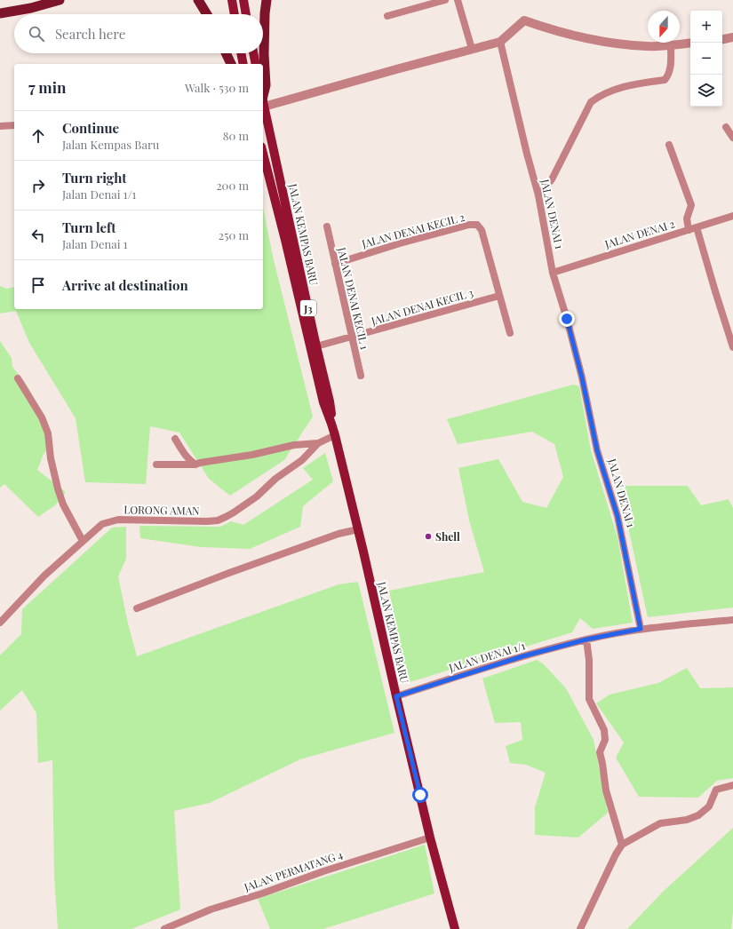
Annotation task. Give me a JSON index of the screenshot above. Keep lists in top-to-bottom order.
{
  "streets": {
    "main road": ["JALAN KEMPAS BARU", "J3"],
    "street": [
      "JALAN DENAI 1",
      "JALAN DENAI KECIL 2",
      "JALAN DENAI 2",
      "JALAN DENAI KECIL 1",
      "JALAN DENAI KECIL 3",
      "LORONG AMAN",
      "JALAN DENAI 1/1",
      "JALAN PERMATANG 4"
    ]
  },
  "crossings": [
    ["JALAN DENAI 1", "JALAN DENAI 2"],
    ["JALAN DENAI 1", "JALAN DENAI 1/1"],
    ["JALAN DENAI KECIL 2", "JALAN DENAI KECIL 1"],
    ["JALAN DENAI KECIL 2", "JALAN DENAI KECIL 3"],
    ["JALAN KEMPAS BARU", "JALAN DENAI KECIL 3"],
    ["JALAN KEMPAS BARU", "LORONG AMAN"],
    ["JALAN KEMPAS BARU", "JALAN DENAI 1/1"],
    ["JALAN KEMPAS BARU", "JALAN PERMATANG 4"],
    ["JALAN DENAI KECIL 1", "JALAN DENAI KECIL 3"]
  ],
  "places": ["Shell"],
  "north": "bottom",
  "page": {
    "map_buttons": ["+", "−"],
    "search": "Search here",
    "heading": ["7 min", "Walk · 530 m"],
    "list": [
      ["Continue", "Jalan Kempas Baru", "80 m"],
      ["Turn right", "Jalan Denai 1/1", "200 m"],
      ["Turn left", "Jalan Denai 1", "250 m"],
      "Arrive at destination"
    ]
  }
}
